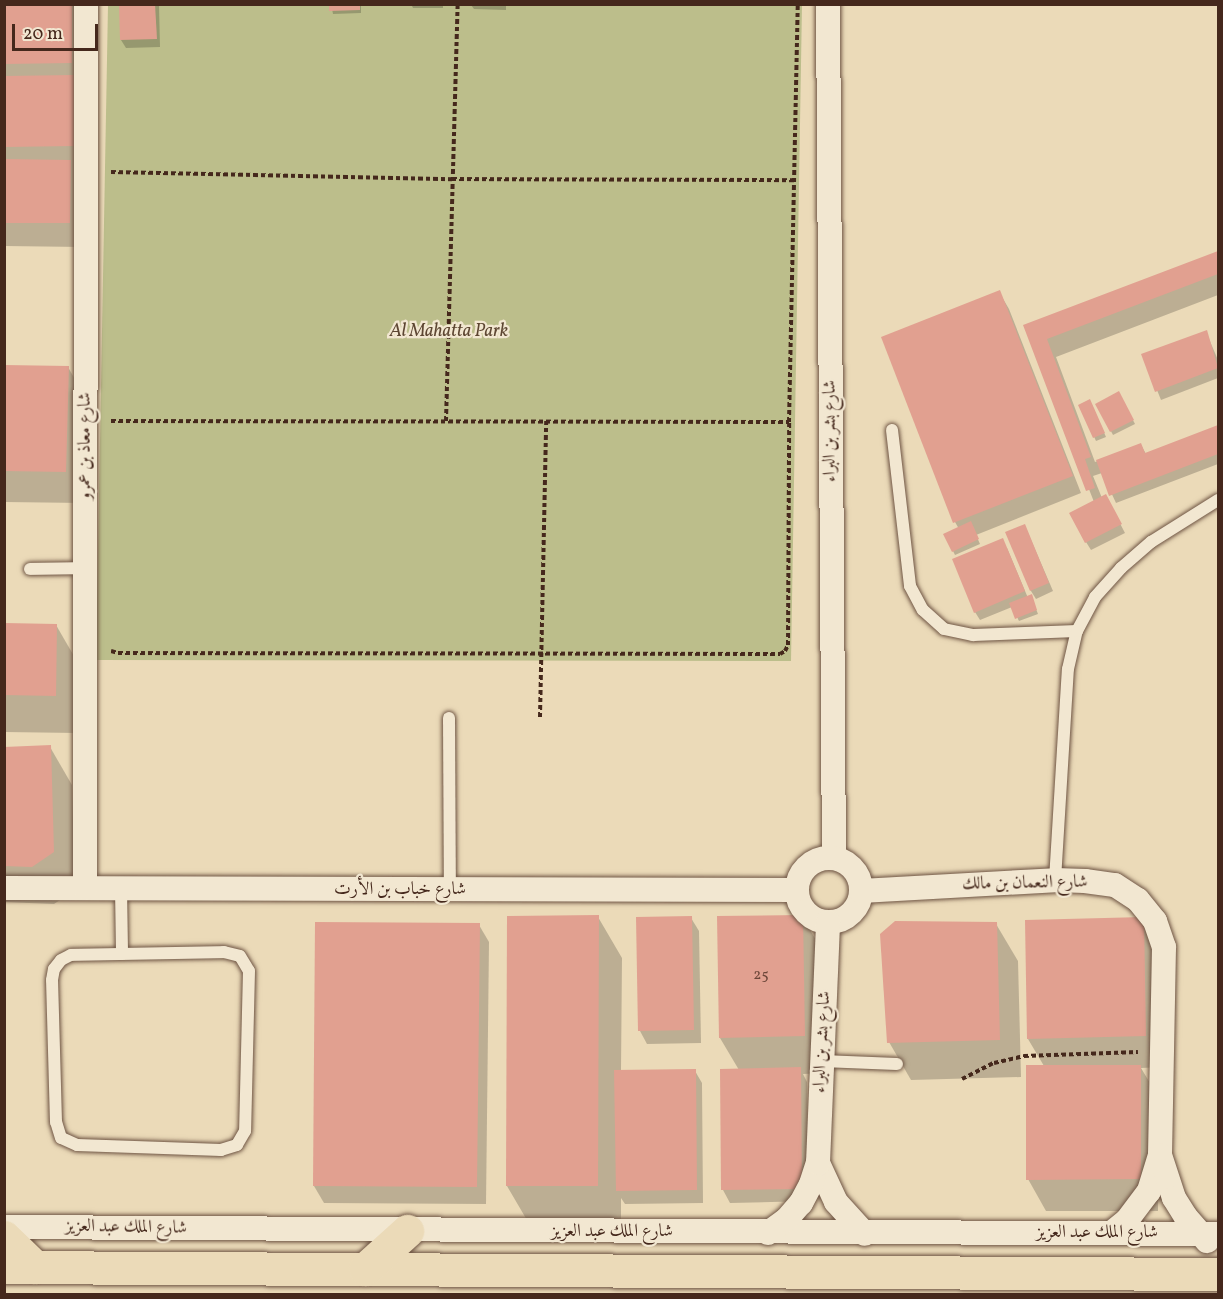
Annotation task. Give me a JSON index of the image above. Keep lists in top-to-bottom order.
{
  "streets": {
    "highway": ["شارع الملك عبد العزيز"],
    "street": [
      "شارع بشر بن البراء",
      "شارع معاذ بن عمرو",
      "شارع النعمان بن مالك",
      "شارع خباب بن الأرت"
    ]
  },
  "crossings": [
    ["شارع بشر بن البراء", "شارع النعمان بن مالك"],
    ["شارع بشر بن البراء", "شارع خباب بن الأرت"],
    ["شارع بشر بن البراء", "شارع الملك عبد العزيز"],
    ["شارع معاذ بن عمرو", "شارع خباب بن الأرت"],
    ["شارع النعمان بن مالك", "شارع خباب بن الأرت"],
    ["شارع النعمان بن مالك", "شارع الملك عبد العزيز"]
  ],
  "parks": ["Al Mahatta Park"],
  "house_numbers": ["25"],
  "scale_bar": "20 m"
}
